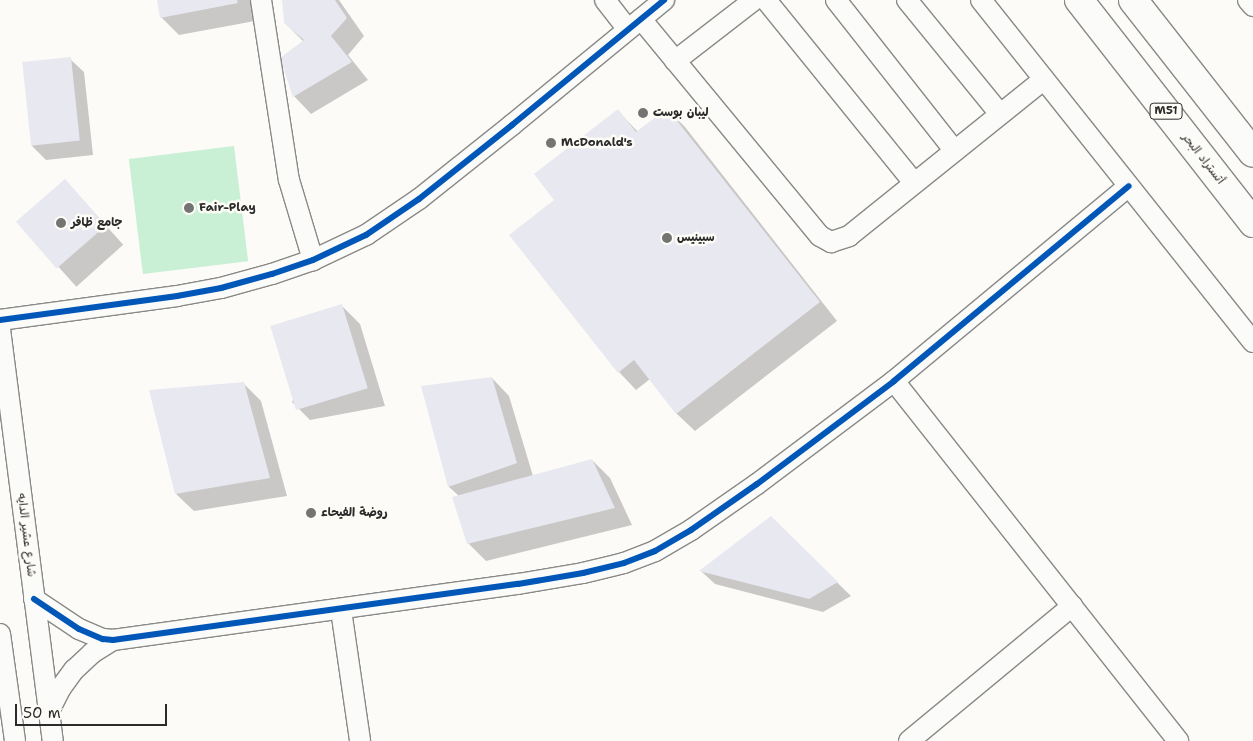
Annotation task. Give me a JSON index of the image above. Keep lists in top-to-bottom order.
{
  "streets": {
    "highway": ["M51", "أتستراد البحر"],
    "street": ["شارع عشير الدايه"]
  },
  "places": [
    "ليبان بوست",
    "McDonald's",
    "Fair-Play",
    "جامع ظافر",
    "سبينيس",
    "روضة الفيحاء"
  ],
  "scale_bar": "50 m"
}
